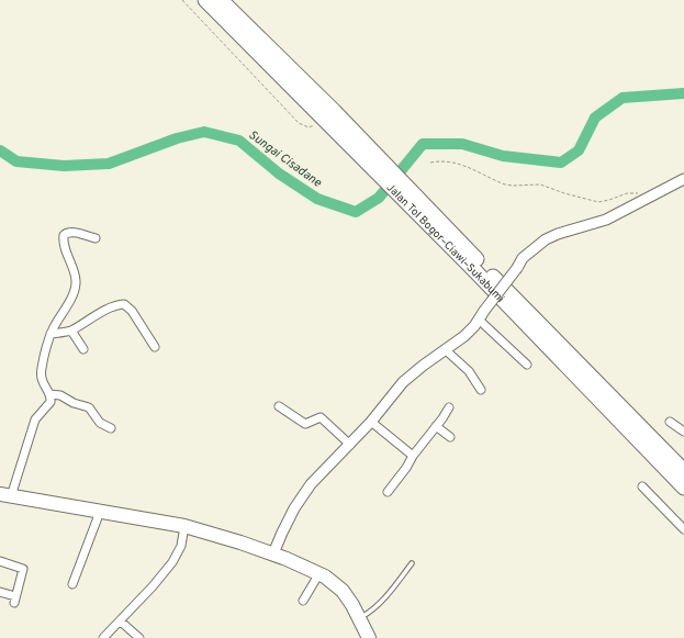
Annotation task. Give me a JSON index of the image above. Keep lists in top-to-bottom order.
{
  "streets": {
    "highway": ["Jalan Tol Bogor–Ciawi–Sukabumi"]
  },
  "water": ["Sungai Cisadane"]
}
